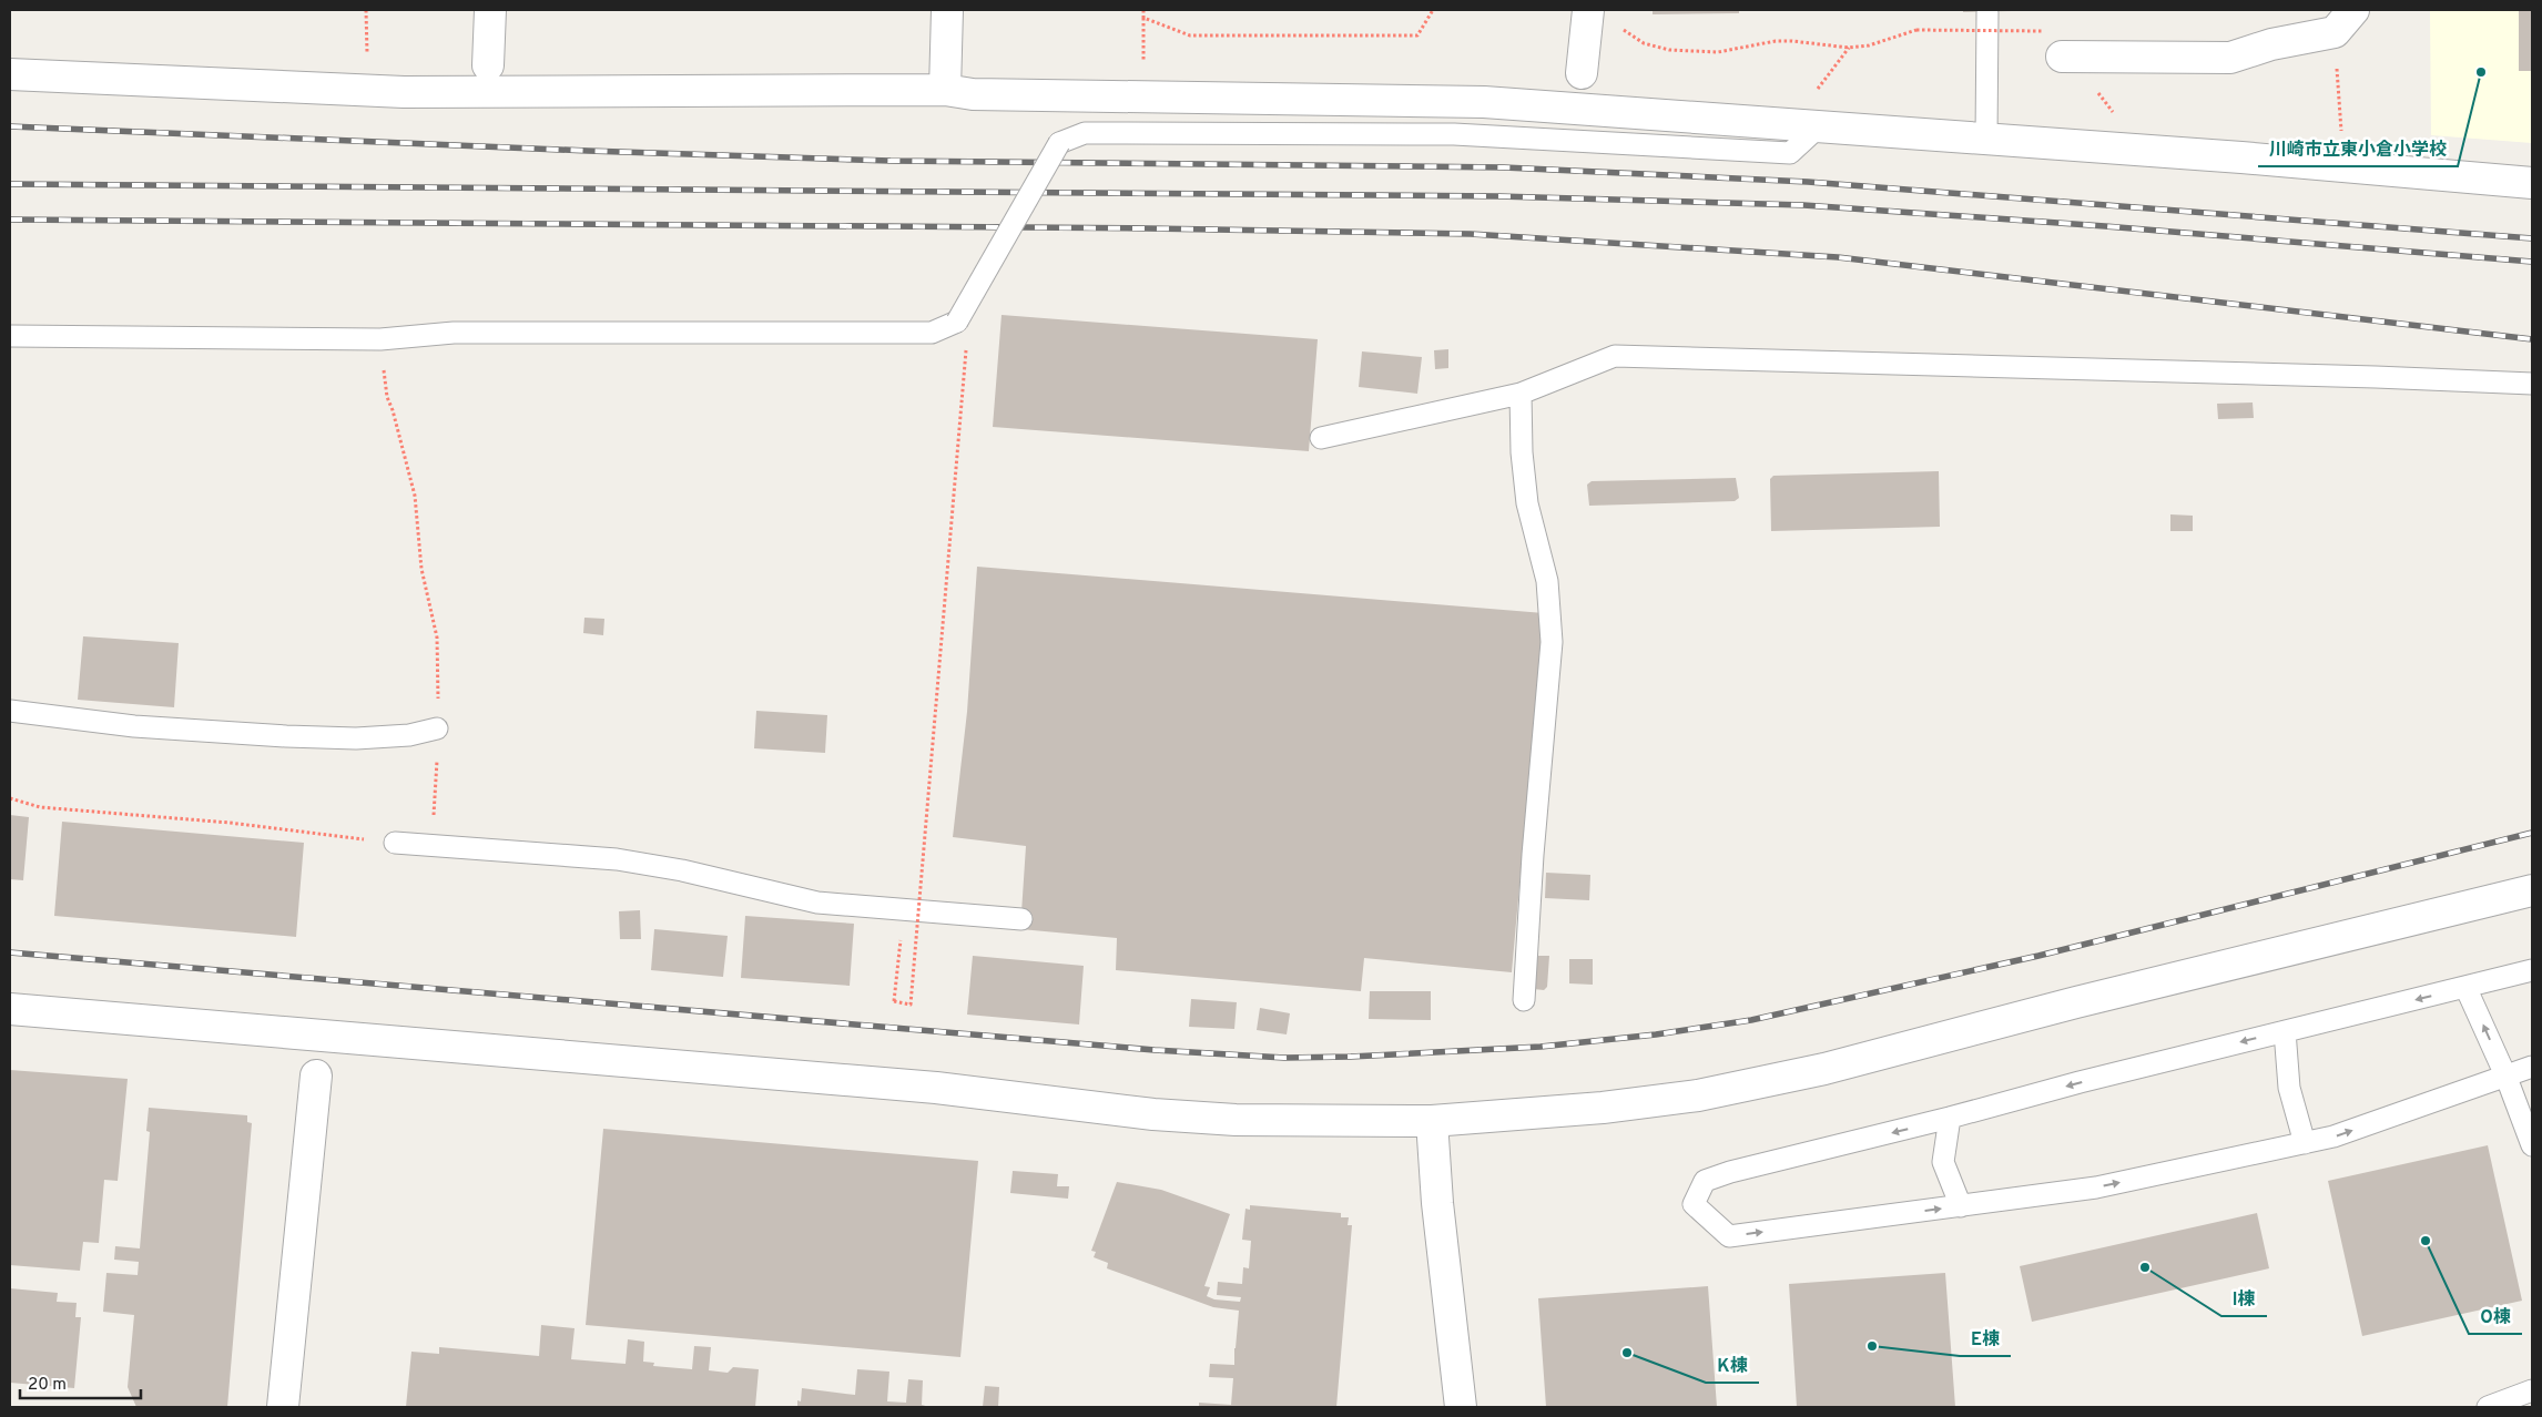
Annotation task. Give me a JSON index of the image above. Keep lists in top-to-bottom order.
{
  "places": [
    "川崎市立東小倉小学校",
    "O棟",
    "I棟",
    "E棟",
    "K棟"
  ],
  "scale_bar": "20 m"
}
